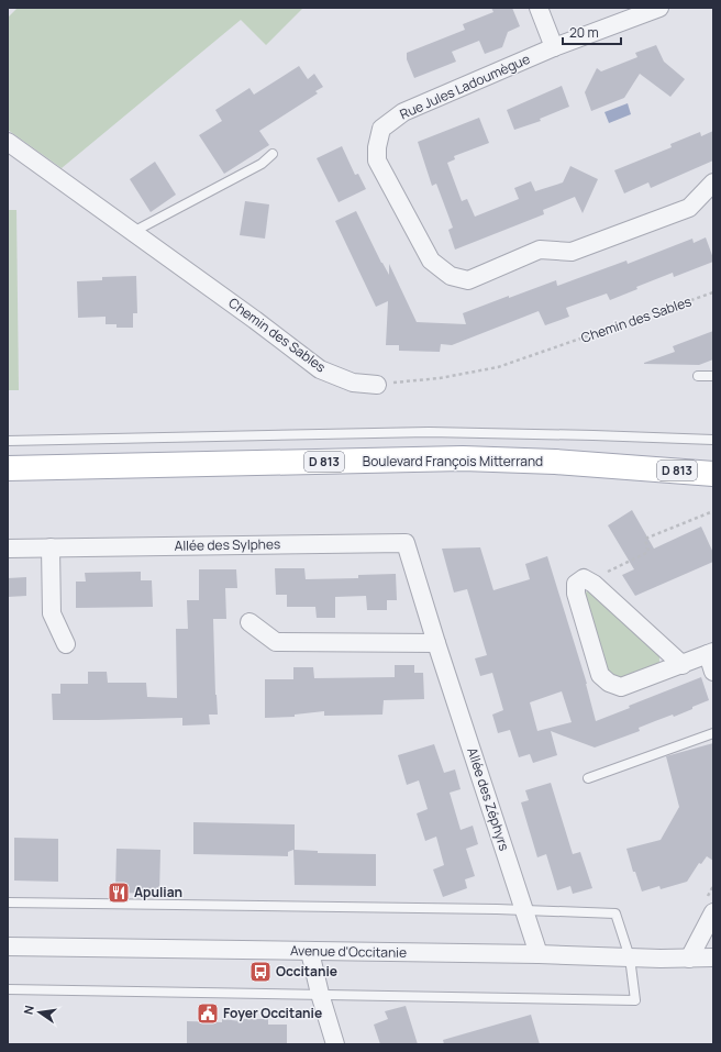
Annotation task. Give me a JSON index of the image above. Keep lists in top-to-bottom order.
{
  "streets": {
    "main road": ["D 813", "Boulevard François Mitterrand"],
    "street": [
      "Rue Jules Ladoumègue",
      "Chemin des Sables",
      "Allée des Sylphes",
      "Allée des Zéphyrs",
      "Avenue d'Occitanie"
    ]
  },
  "crossings": [
    ["Allée des Sylphes", "Allée des Zéphyrs"],
    ["Allée des Zéphyrs", "Avenue d'Occitanie"]
  ],
  "places": {
    "restaurant": ["Apulian"],
    "bus stop": ["Occitanie"],
    "public building": ["Foyer Occitanie"]
  },
  "scale_bar": "20 m",
  "north": "left"
}
